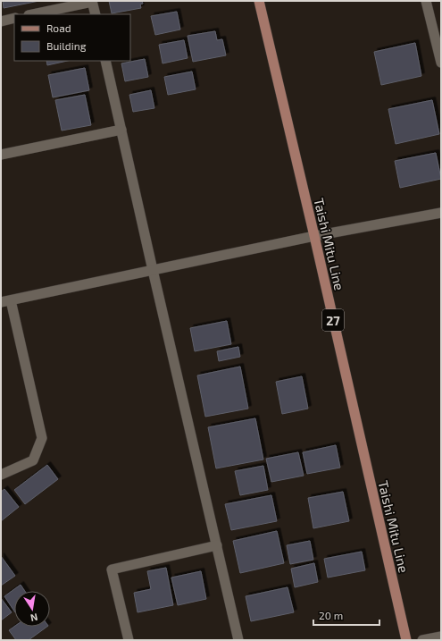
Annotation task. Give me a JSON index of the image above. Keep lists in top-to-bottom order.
{
  "streets": {
    "main road": ["Taishi Mitu Line", "27"]
  },
  "legend": ["Road", "Building"],
  "scale_bar": "20 m",
  "north": "bottom"
}
